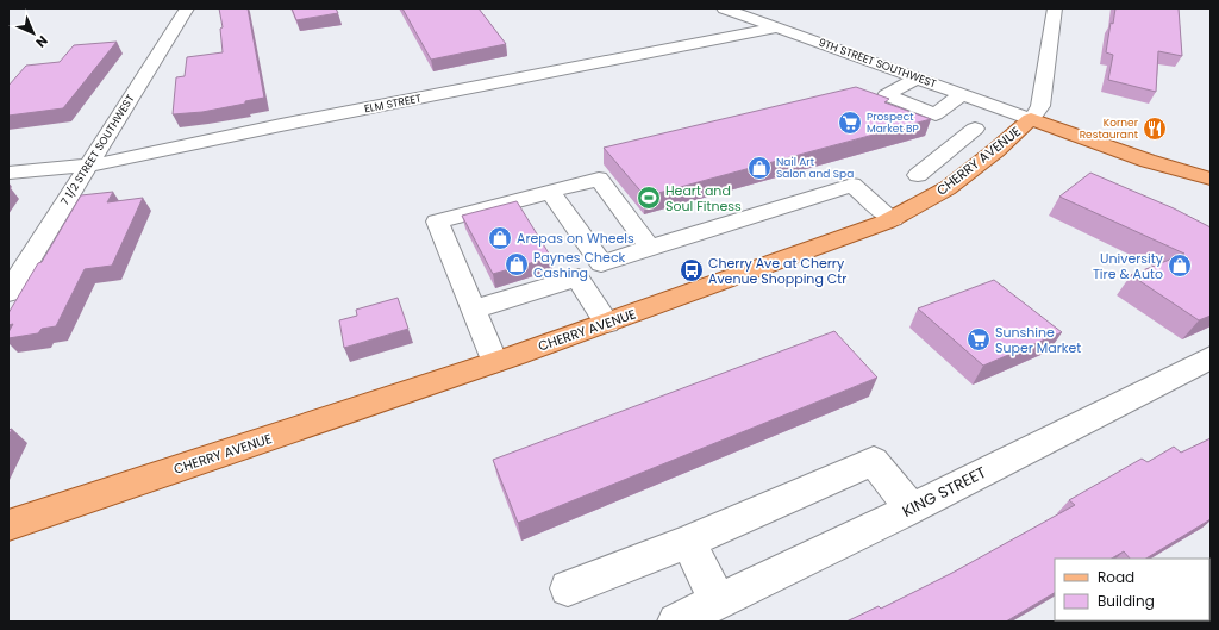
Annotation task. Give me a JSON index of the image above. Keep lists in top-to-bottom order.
{
  "streets": {
    "main road": ["CHERRY AVENUE"],
    "street": [
      "9TH STREET SOUTHWEST",
      "ELM STREET",
      "7 1/2 STREET SOUTHWEST",
      "KING STREET"
    ]
  },
  "crossings": [
    ["9TH STREET SOUTHWEST", "ELM STREET"],
    ["9TH STREET SOUTHWEST", "CHERRY AVENUE"],
    ["ELM STREET", "7 1/2 STREET SOUTHWEST"]
  ],
  "places": {
    "supermarket": ["Prospect Market BP", "Sunshine Super Market"],
    "restaurant": ["Korner Restaurant"],
    "shop": [
      "Nail Art Salon and Spa",
      "Arepas on Wheels",
      "Paynes Check Cashing",
      "University Tire & Auto"
    ],
    "sports": ["Heart and Soul Fitness"],
    "bus stop": ["Cherry Ave at Cherry Avenue Shopping Ctr"]
  },
  "legend": ["Road", "Building"],
  "north": "bottom right"
}
